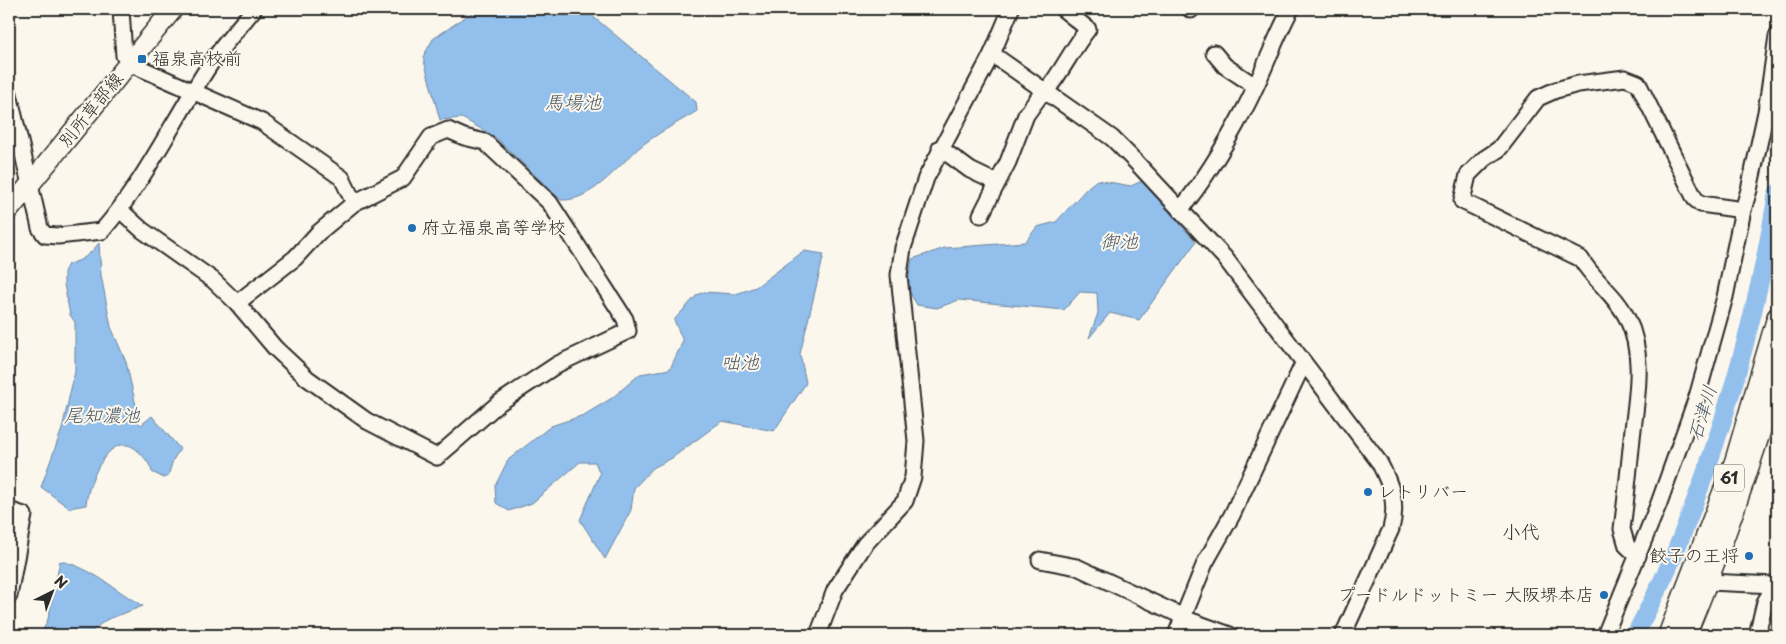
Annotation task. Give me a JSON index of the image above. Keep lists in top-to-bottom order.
{
  "streets": {
    "main road": ["別所草部線", "61"]
  },
  "districts": ["小代"],
  "water": [
    "馬場池",
    "御池",
    "咄池",
    "石津川",
    "尾知濃池"
  ],
  "places": {
    "transit": ["福泉高校前"],
    "other": [
      "府立福泉高等学校",
      "レトリバー",
      "餃子の王将",
      "プードルドットミー 大阪堺本店"
    ]
  },
  "north": "top right"
}
